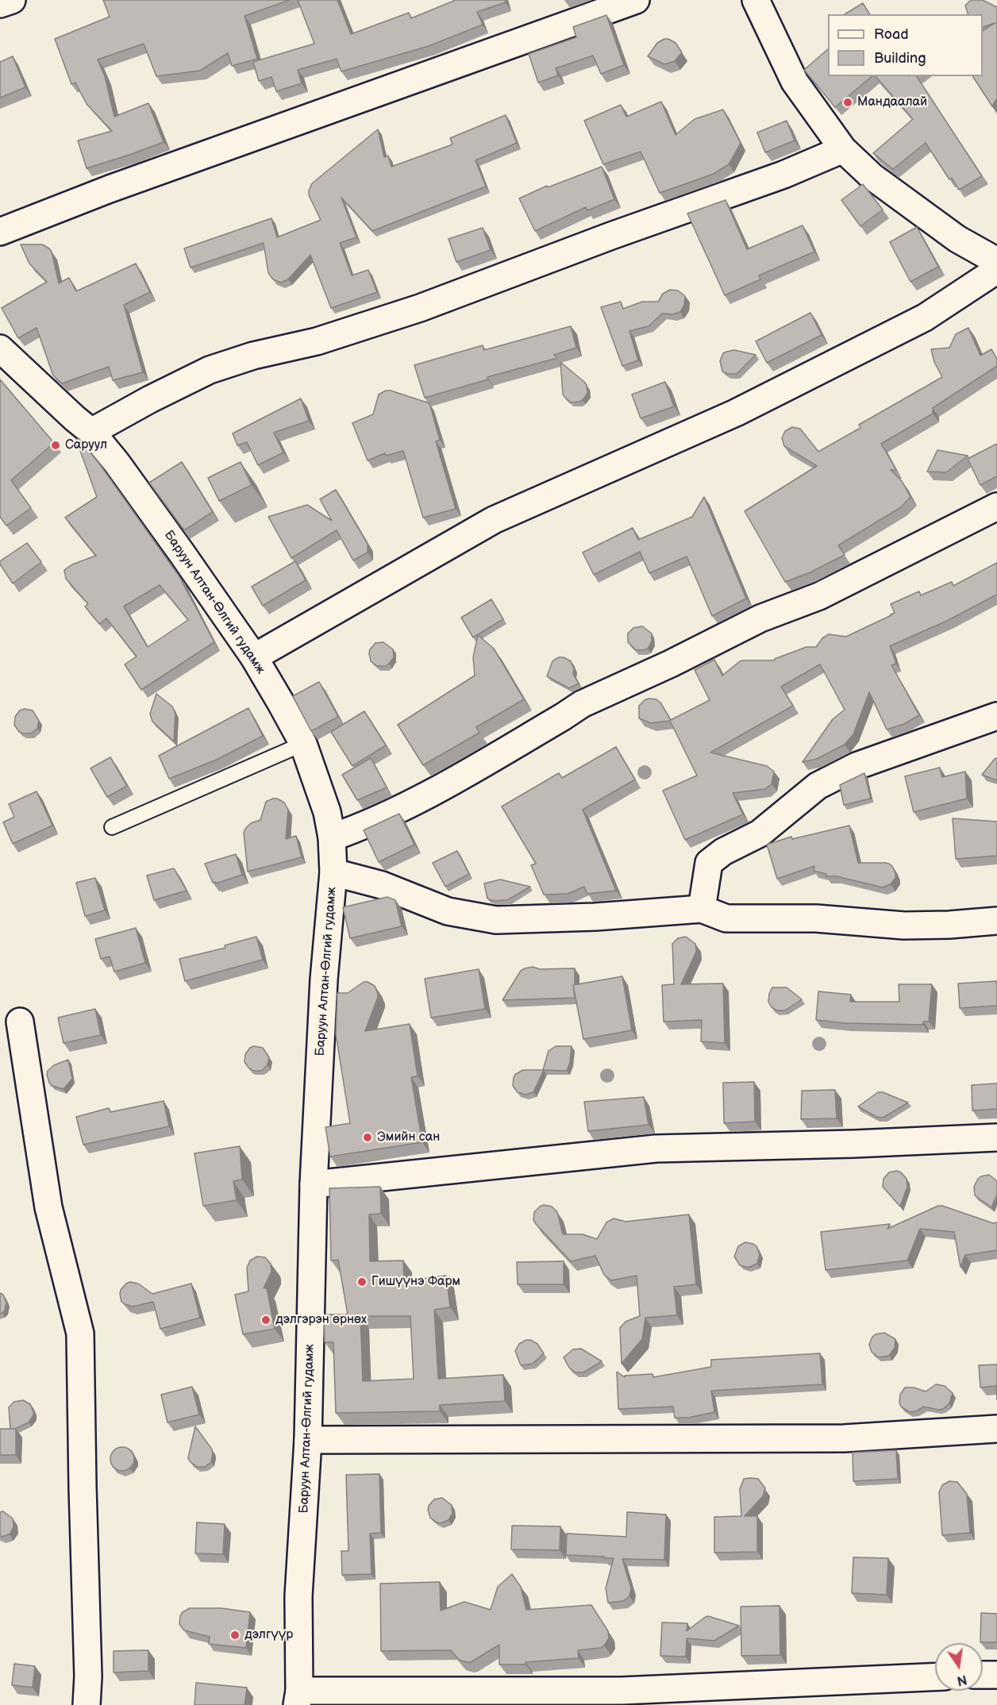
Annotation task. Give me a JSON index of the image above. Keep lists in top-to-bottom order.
{
  "streets": {
    "street": ["Баруун Алтан-Өлгий гудамж"]
  },
  "places": [
    "Мандаалай",
    "Саруул",
    "Эмийн сан",
    "Гишүүнэ Фарм",
    "дэлгэрэн өрнөх",
    "дэлгүүр"
  ],
  "legend": ["Road", "Building"],
  "north": "bottom"
}
